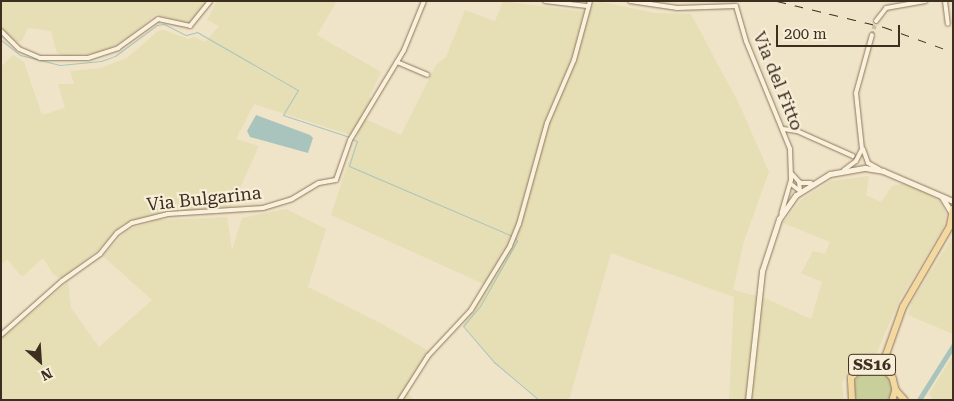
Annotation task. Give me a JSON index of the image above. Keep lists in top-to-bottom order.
{
  "streets": {
    "main road": ["SS16"],
    "street": ["Via del Fitto", "Via Bulgarina"]
  },
  "scale_bar": "200 m",
  "north": "bottom right"
}
